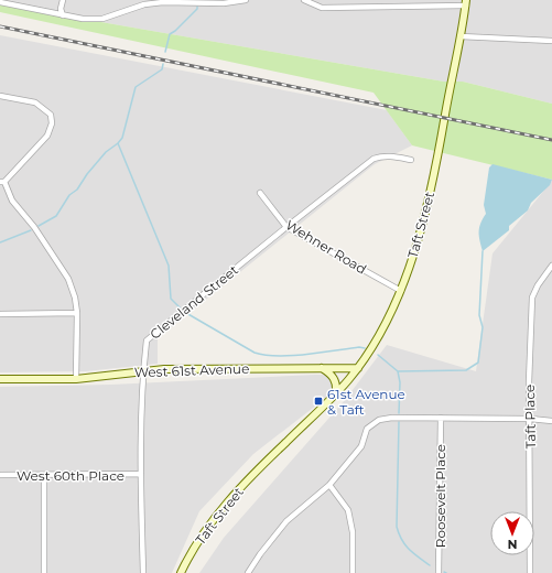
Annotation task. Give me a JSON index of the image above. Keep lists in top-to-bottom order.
{
  "streets": {
    "main road": ["Taft Street", "West 61st Avenue"],
    "street": [
      "Wehner Road",
      "Cleveland Street",
      "Taft Place",
      "West 60th Place",
      "Roosevelt Place"
    ]
  },
  "crossings": [
    ["Taft Street", "Wehner Road"],
    ["Taft Street", "West 61st Avenue"],
    ["Wehner Road", "Cleveland Street"],
    ["Cleveland Street", "West 61st Avenue"],
    ["Cleveland Street", "West 60th Place"]
  ],
  "places": {
    "transit": ["61st Avenue & Taft"]
  },
  "north": "bottom"
}
